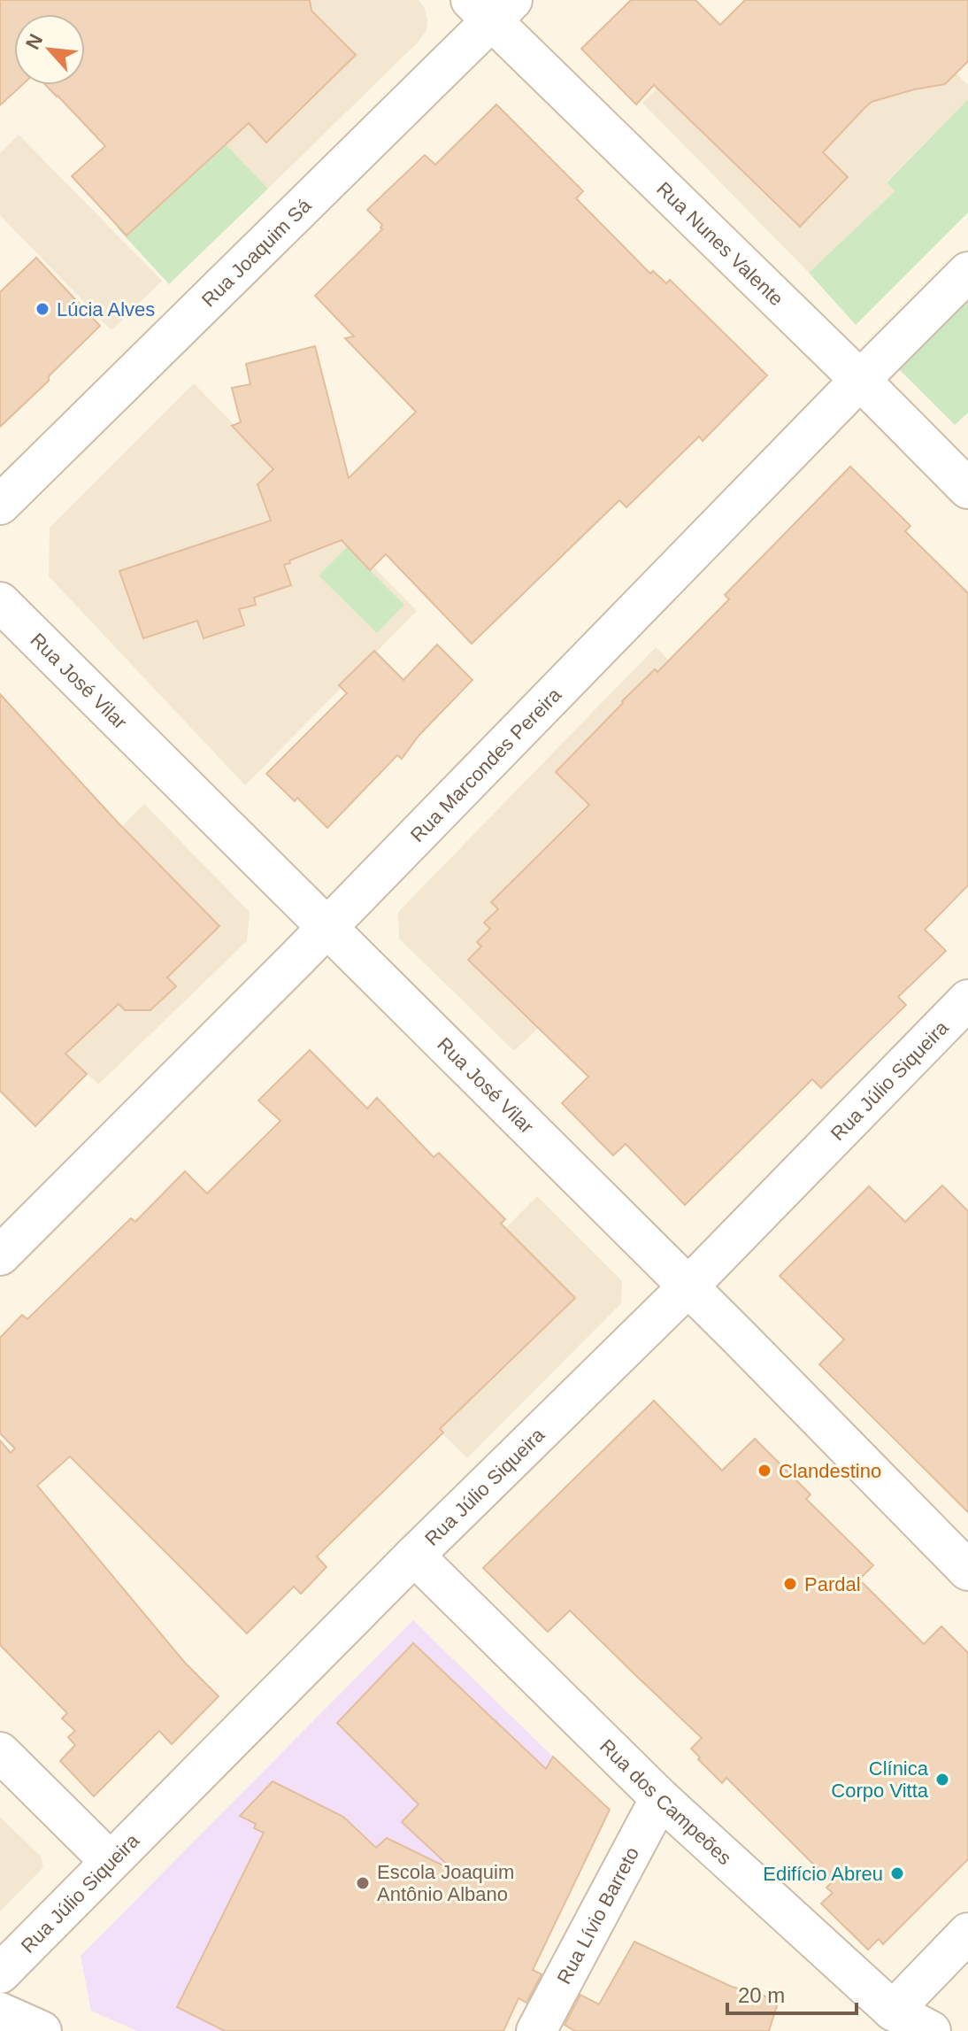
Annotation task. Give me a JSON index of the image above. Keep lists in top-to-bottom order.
{
  "streets": {
    "street": [
      "Rua Nunes Valente",
      "Rua Joaquim Sá",
      "Rua José Vilar",
      "Rua Marcondes Pereira",
      "Rua Júlio Siqueira",
      "Rua dos Campeões",
      "Rua Lívio Barreto"
    ]
  },
  "crossings": [
    ["Rua Nunes Valente", "Rua Joaquim Sá"],
    ["Rua Nunes Valente", "Rua Marcondes Pereira"],
    ["Rua José Vilar", "Rua Marcondes Pereira"],
    ["Rua José Vilar", "Rua Júlio Siqueira"],
    ["Rua Júlio Siqueira", "Rua dos Campeões"],
    ["Rua dos Campeões", "Rua Lívio Barreto"]
  ],
  "places": [
    "Lúcia Alves",
    "Clandestino",
    "Pardal",
    "Clínica Corpo Vitta",
    "Edifício Abreu",
    "Escola Joaquim Antônio Albano"
  ],
  "scale_bar": "20 m",
  "north": "top left"
}
